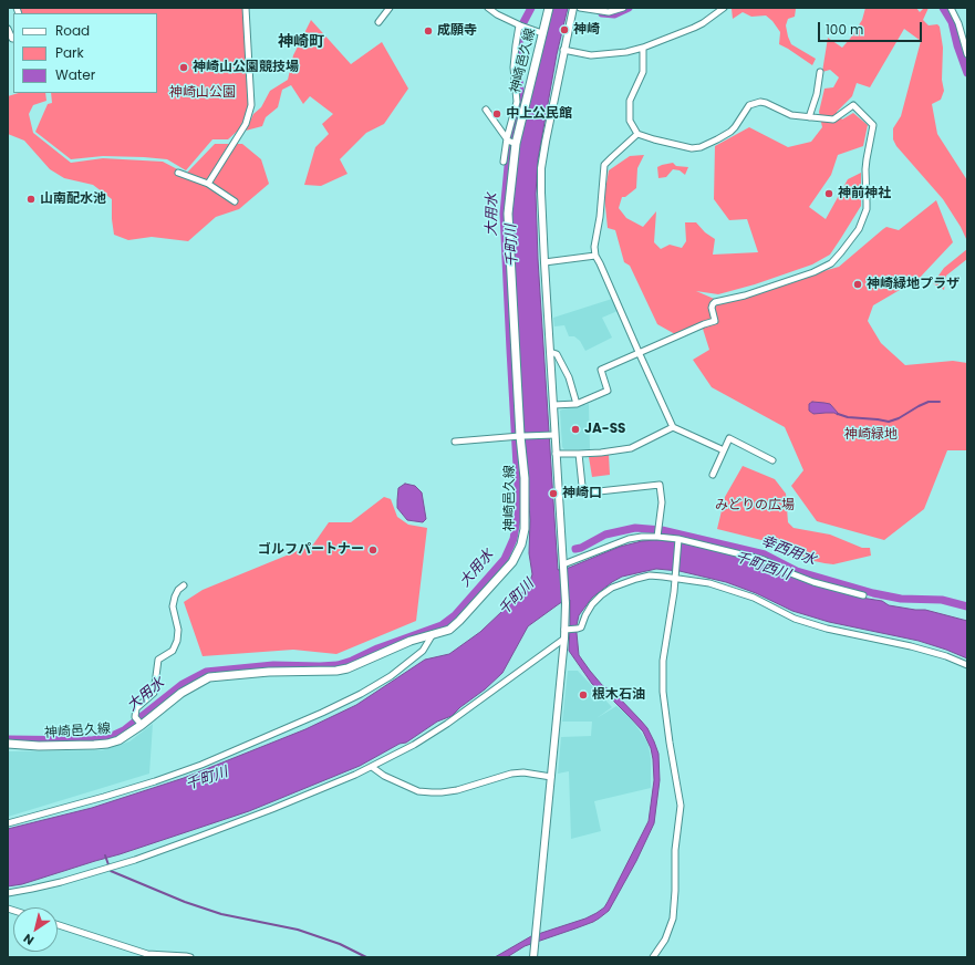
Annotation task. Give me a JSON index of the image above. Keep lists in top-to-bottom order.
{
  "streets": {
    "main road": ["神崎邑久線"]
  },
  "districts": ["神崎町"],
  "water": [
    "大用水",
    "千町川",
    "幸西用水",
    "千町西川"
  ],
  "parks": ["神崎山公園", "神崎緑地", "みどりの広場"],
  "places": [
    "神崎",
    "成願寺",
    "神崎山公園競技場",
    "中上公民館",
    "神前神社",
    "山南配水池",
    "神崎緑地プラザ",
    "JA-SS",
    "神崎口",
    "ゴルフパートナー",
    "根木石油"
  ],
  "legend": ["Road", "Park", "Water"],
  "scale_bar": "100 m",
  "north": "bottom left"
}
